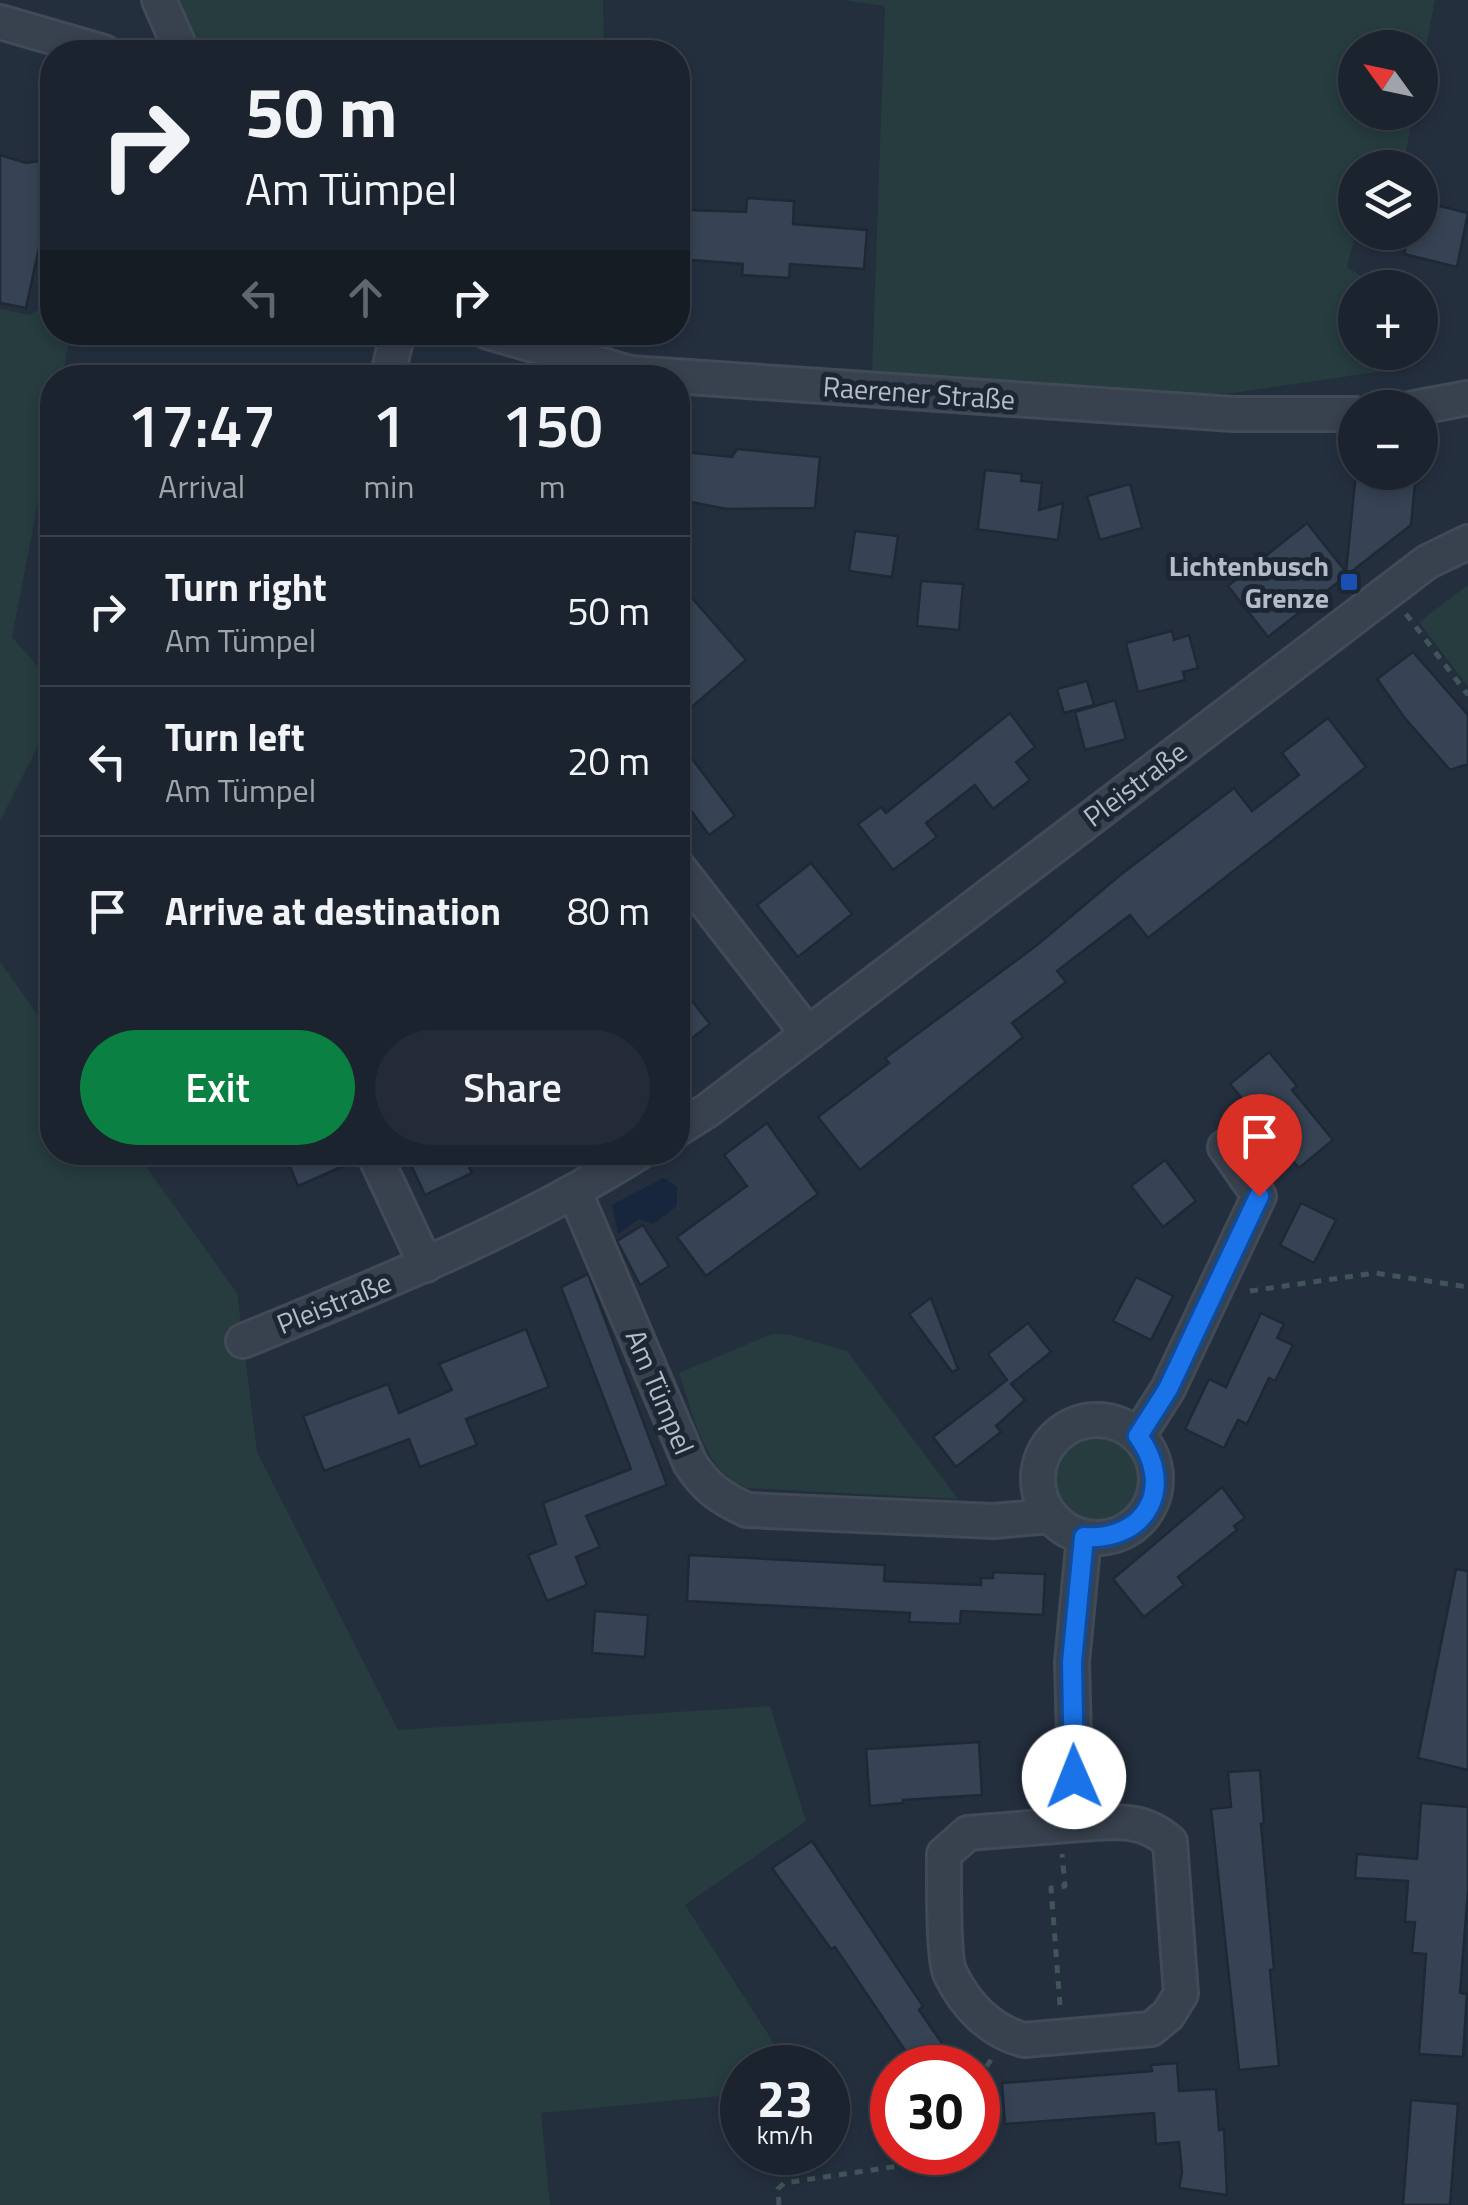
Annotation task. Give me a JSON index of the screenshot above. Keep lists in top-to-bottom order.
{
  "streets": {
    "street": ["Raerener Straße", "Pleistraße", "Am Tümpel"]
  },
  "crossings": [
    ["Pleistraße", "Am Tümpel"]
  ],
  "places": {
    "transit": ["Lichtenbusch Grenze"]
  },
  "north": "top left",
  "page": {
    "map_buttons": ["+", "−"],
    "turn": ["50 m", "Am Tümpel"],
    "eta": [
      "17:47",
      "Arrival",
      "1",
      "min",
      "150",
      "m"
    ],
    "list": [
      {
        "name": "Turn right",
        "note": "Am Tümpel",
        "value": "50 m"
      },
      {
        "name": "Turn left",
        "note": "Am Tümpel",
        "value": "20 m"
      },
      {
        "name": "Arrive at destination",
        "value": "80 m"
      }
    ],
    "buttons": ["Exit", "Share"],
    "speed": "23 km/h",
    "limit": "30"
  }
}
